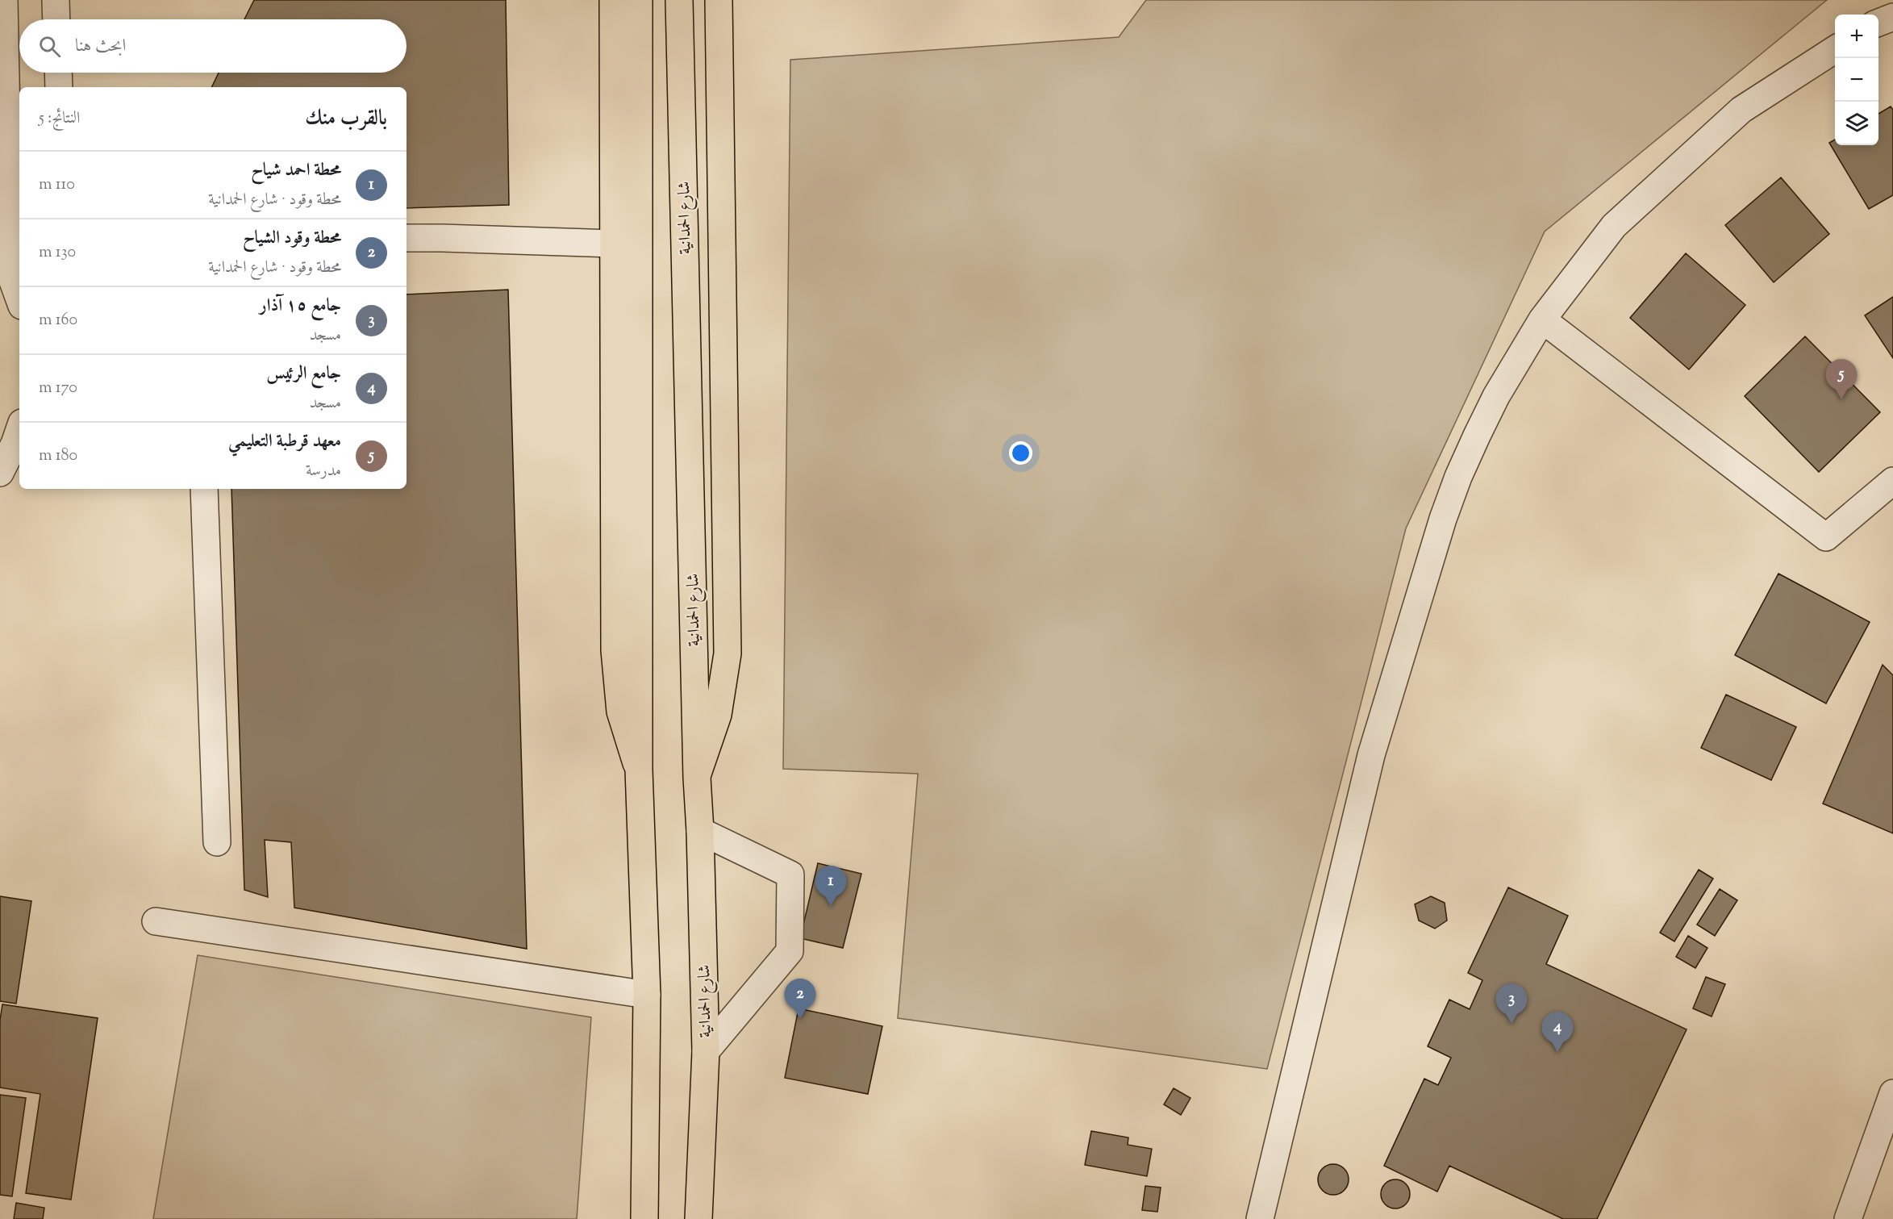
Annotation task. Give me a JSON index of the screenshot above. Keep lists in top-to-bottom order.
{
  "streets": {
    "main road": ["شارع الحمدانية"]
  },
  "page": {
    "map_buttons": ["+", "−"],
    "search": "ابحث هنا",
    "heading": ["بالقرب منك", "النتائج: 5"],
    "list": [
      {
        "mark": "1",
        "name": "محطة احمد شياح",
        "note": "محطة وقود · شارع الحمدانية",
        "value": "110 m"
      },
      {
        "mark": "2",
        "name": "محطة وقود الشياح",
        "note": "محطة وقود · شارع الحمدانية",
        "value": "130 m"
      },
      {
        "mark": "3",
        "name": "جامع ١٥ آذار",
        "note": "مسجد",
        "value": "160 m"
      },
      {
        "mark": "4",
        "name": "جامع الرئيس",
        "note": "مسجد",
        "value": "170 m"
      },
      {
        "mark": "5",
        "name": "معهد قرطبة التعليمي",
        "note": "مدرسة",
        "value": "180 m"
      }
    ],
    "pins": [
      "5",
      "1",
      "2",
      "3",
      "4"
    ]
  }
}
